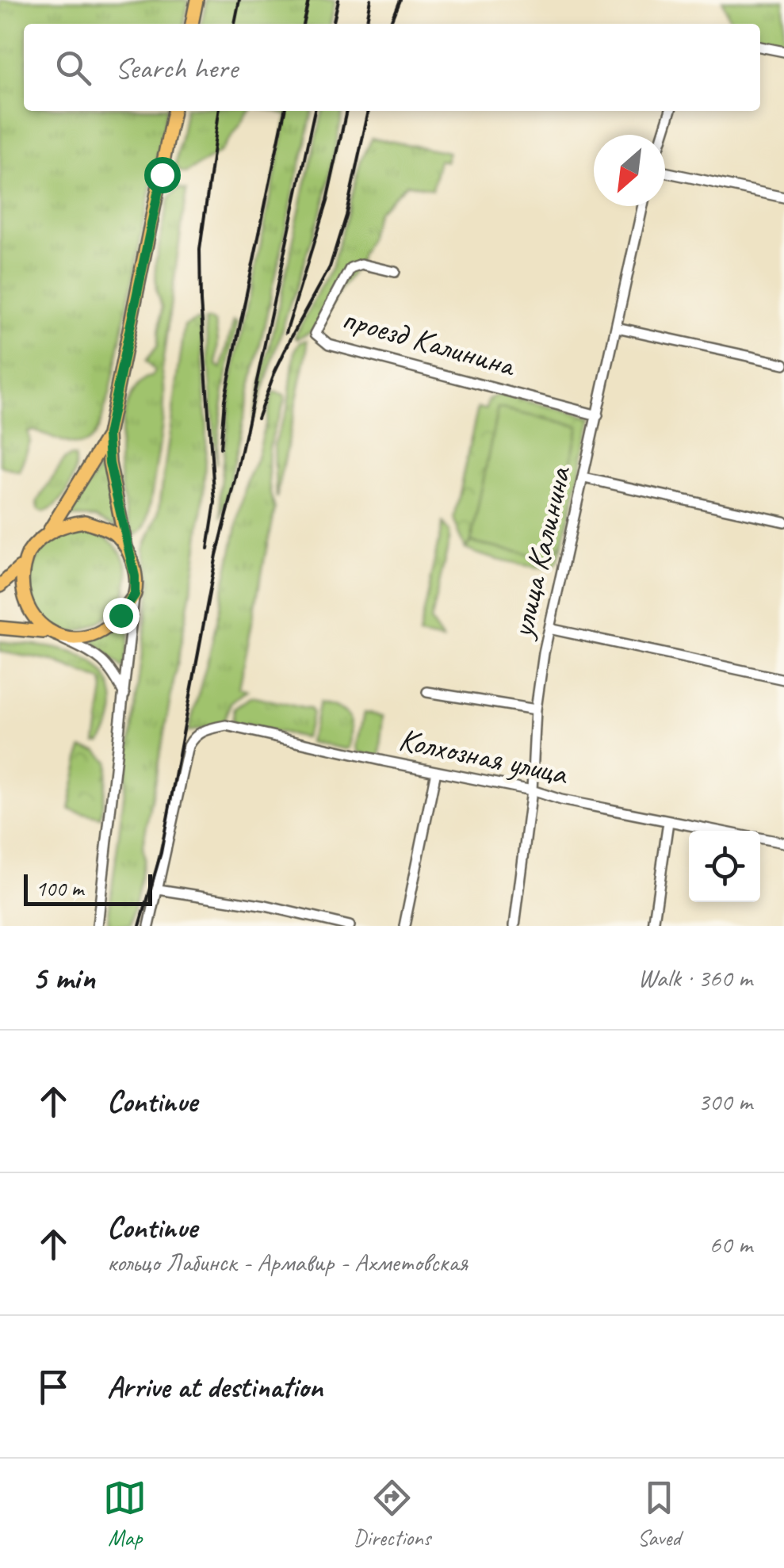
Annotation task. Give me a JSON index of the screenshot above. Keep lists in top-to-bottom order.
{
  "streets": {
    "street": ["проезд Калинина", "улица Калинина", "Колхозная улица"]
  },
  "crossings": [
    ["проезд Калинина", "улица Калинина"],
    ["улица Калинина", "Колхозная улица"]
  ],
  "scale_bar": "100 m",
  "north": "bottom left",
  "page": {
    "search": "Search here",
    "scale": "100 m",
    "heading": ["5 min", "Walk · 360 m"],
    "list": [
      ["Continue", "300 m"],
      ["Continue", "кольцо Лабинск - Армавир - Ахметовская", "60 m"],
      "Arrive at destination"
    ],
    "nav": ["Map", "Directions", "Saved"]
  }
}
